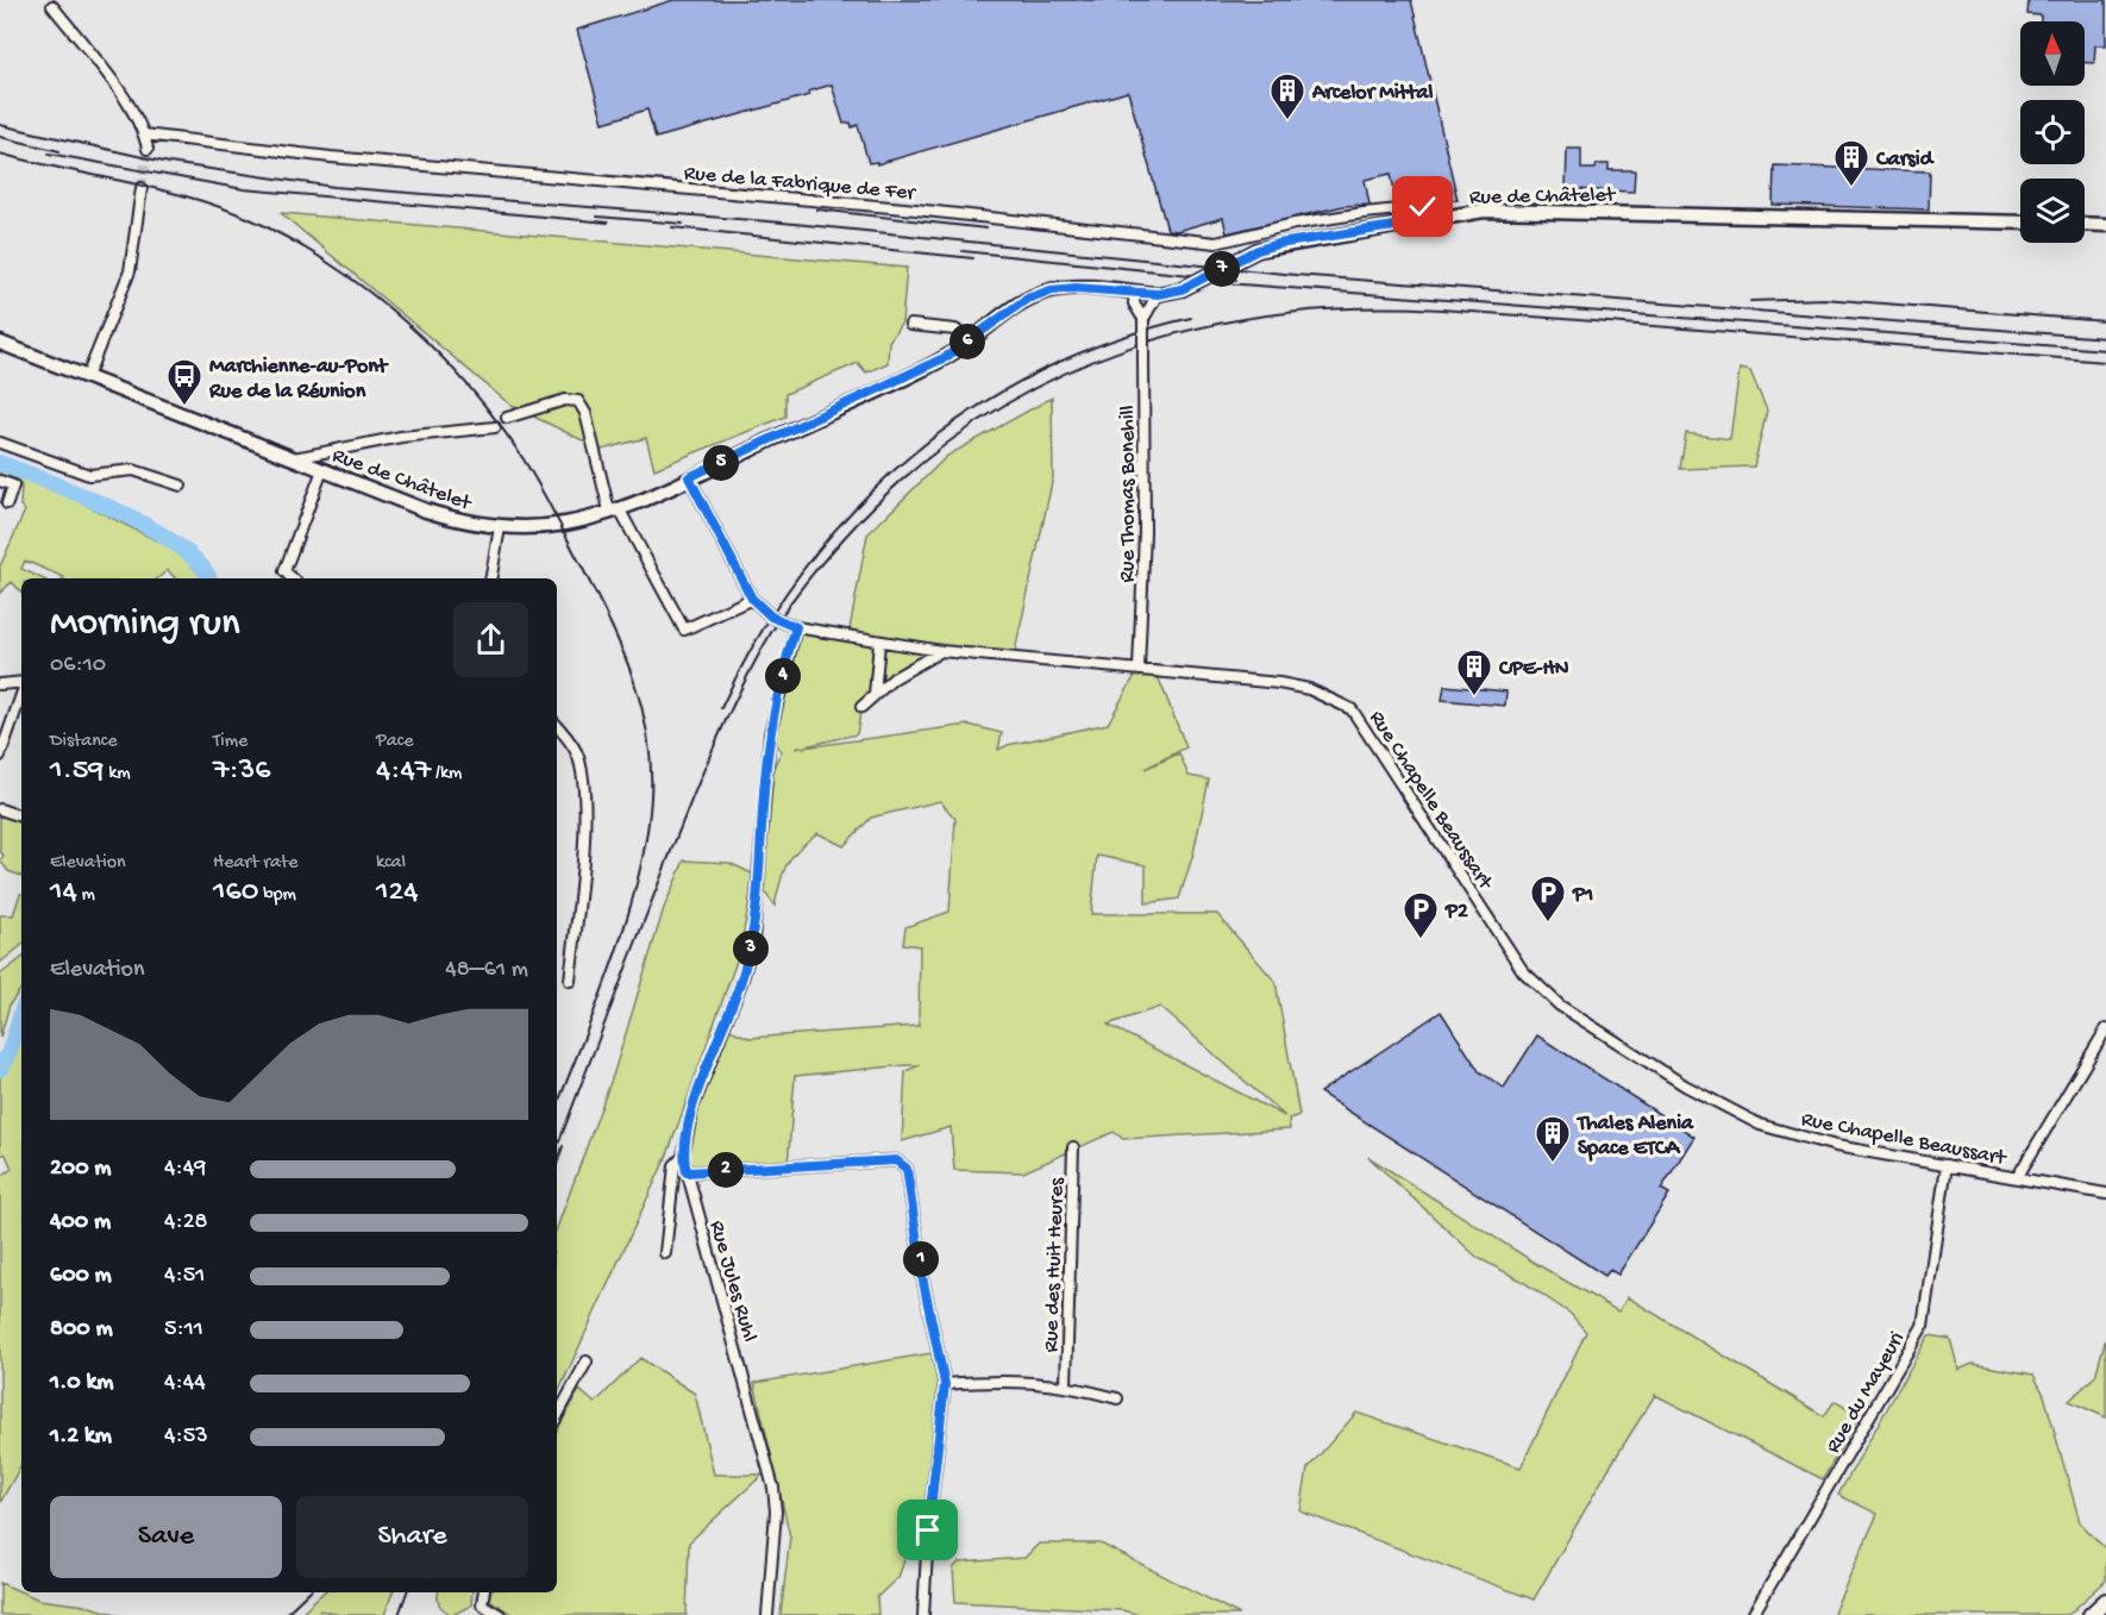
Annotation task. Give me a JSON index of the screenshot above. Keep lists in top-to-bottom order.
{
  "streets": {
    "main road": ["Rue de Châtelet"],
    "street": [
      "Rue de la Fabrique de Fer",
      "Rue Thomas Bonehill",
      "Rue Chapelle Beaussart",
      "Rue des Huit Heures",
      "Rue Jules Ruhl",
      "Rue du Mayeuri"
    ]
  },
  "crossings": [
    ["Rue de la Fabrique de Fer", "Rue de Châtelet"],
    ["Rue de Châtelet", "Rue Thomas Bonehill"],
    ["Rue de Châtelet", "Rue Chapelle Beaussart"],
    ["Rue Thomas Bonehill", "Rue Chapelle Beaussart"],
    ["Rue Chapelle Beaussart", "Rue Jules Ruhl"],
    ["Rue Chapelle Beaussart", "Rue du Mayeuri"]
  ],
  "places": {
    "building": [
      "Arcelor Mittal",
      "Carsid",
      "CPE-HN",
      "Thales Alenia Space ETCA"
    ],
    "bus stop": ["Marchienne-au-Pont Rue de la Réunion"],
    "parking": ["P1", "P2"]
  },
  "north": "top",
  "page": {
    "pins": [
      "7",
      "6",
      "5",
      "4",
      "3",
      "2",
      "1"
    ],
    "heading": ["Morning run", "06:10"],
    "stats": [
      ["Distance", "1.59 km"],
      ["Time", "7:36"],
      ["Pace", "4:47 /km"],
      ["Elevation", "14 m"],
      ["Heart rate", "160 bpm"],
      ["kcal", "124"]
    ],
    "chart": ["Elevation", "48–61 m"],
    "list": [
      {
        "name": "200 m",
        "note": "4:49"
      },
      {
        "name": "400 m",
        "note": "4:28"
      },
      {
        "name": "600 m",
        "note": "4:51"
      },
      {
        "name": "800 m",
        "note": "5:11"
      },
      {
        "name": "1.0 km",
        "note": "4:44"
      },
      {
        "name": "1.2 km",
        "note": "4:53"
      }
    ],
    "buttons": ["Save", "Share"]
  }
}
